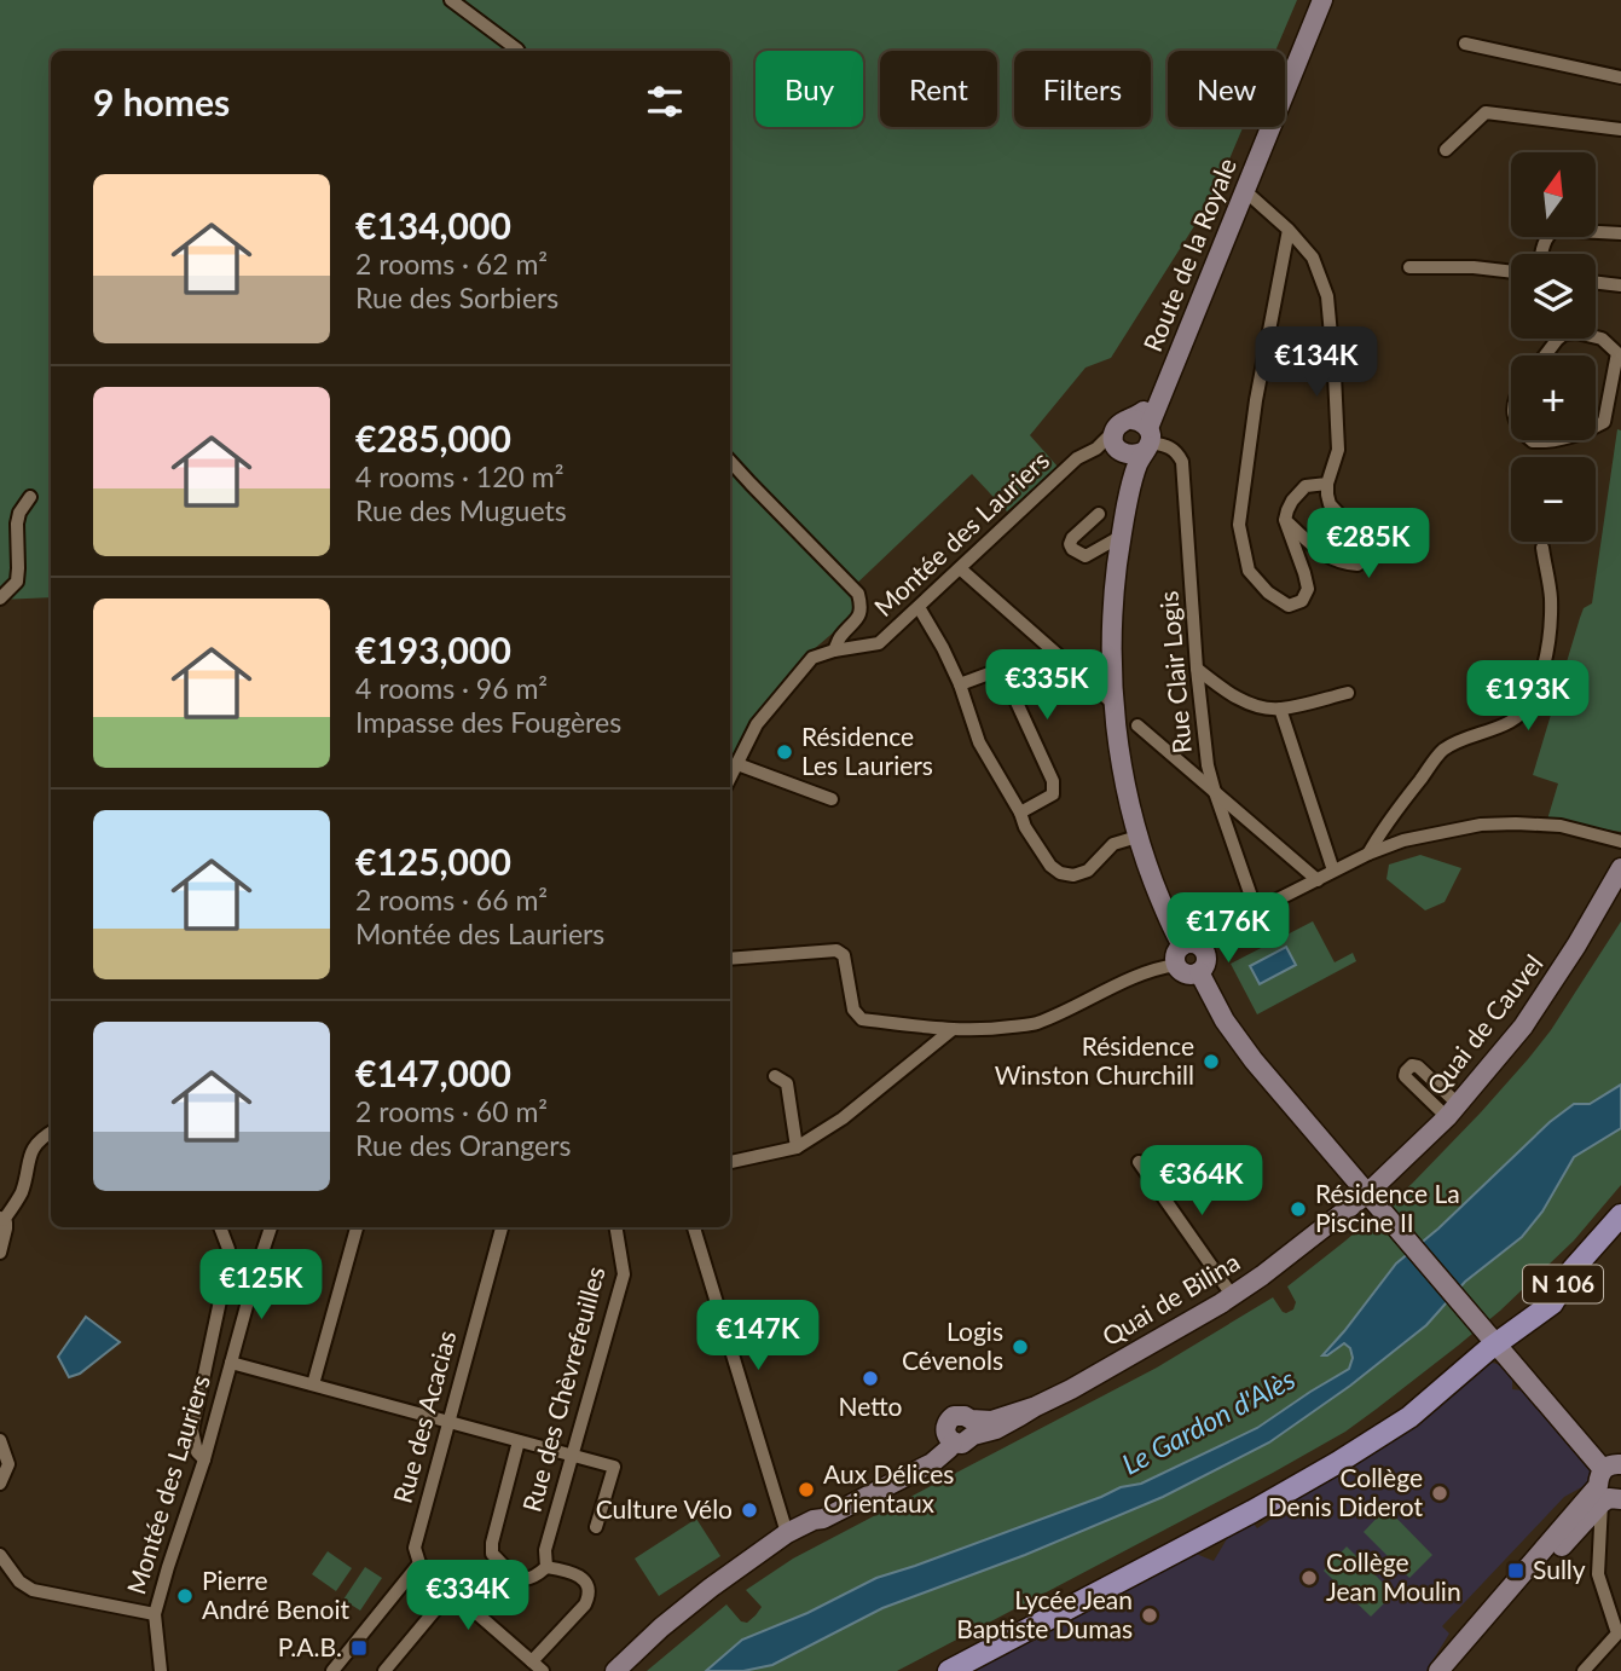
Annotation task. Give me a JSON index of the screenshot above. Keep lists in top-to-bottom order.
{
  "streets": {
    "main road": [
      "Route de la Royale",
      "Quai de Cauvel",
      "N 106",
      "Quai de Bilina"
    ],
    "street": [
      "Montée des Lauriers",
      "Rue Clair Logis",
      "Rue des Chèvrefeuilles",
      "Rue des Acacias"
    ]
  },
  "crossings": [
    ["Route de la Royale", "Montée des Lauriers"],
    ["Route de la Royale", "Rue Clair Logis"],
    ["Montée des Lauriers", "Rue Clair Logis"],
    ["Quai de Cauvel", "Quai de Bilina"]
  ],
  "water": ["Le Gardon d'Alès"],
  "places": {
    "other": [
      "Résidence Les Lauriers",
      "Résidence Winston Churchill",
      "Résidence La Piscine II",
      "Logis Cévenols",
      "Netto",
      "Aux Délices Orientaux",
      "Collège Denis Diderot",
      "Culture Vélo",
      "Collège Jean Moulin",
      "Pierre André Benoit",
      "Lycée Jean Baptiste Dumas"
    ],
    "transit": ["Sully", "P.A.B."]
  },
  "north": "top",
  "page": {
    "chip": [
      "Buy",
      "Rent",
      "Filters",
      "New"
    ],
    "heading": "9 homes",
    "map_buttons": ["+", "−"],
    "list": [
      {
        "name": "€134,000",
        "note": "2 rooms · 62 m² · Rue des Sorbiers"
      },
      {
        "name": "€285,000",
        "note": "4 rooms · 120 m² · Rue des Muguets"
      },
      {
        "name": "€193,000",
        "note": "4 rooms · 96 m² · Impasse des Fougères"
      },
      {
        "name": "€125,000",
        "note": "2 rooms · 66 m² · Montée des Lauriers"
      },
      {
        "name": "€147,000",
        "note": "2 rooms · 60 m² · Rue des Orangers"
      }
    ],
    "price": [
      "€134K",
      "€285K",
      "€335K",
      "€193K",
      "€176K",
      "€364K",
      "€125K",
      "€147K",
      "€334K"
    ]
  }
}
